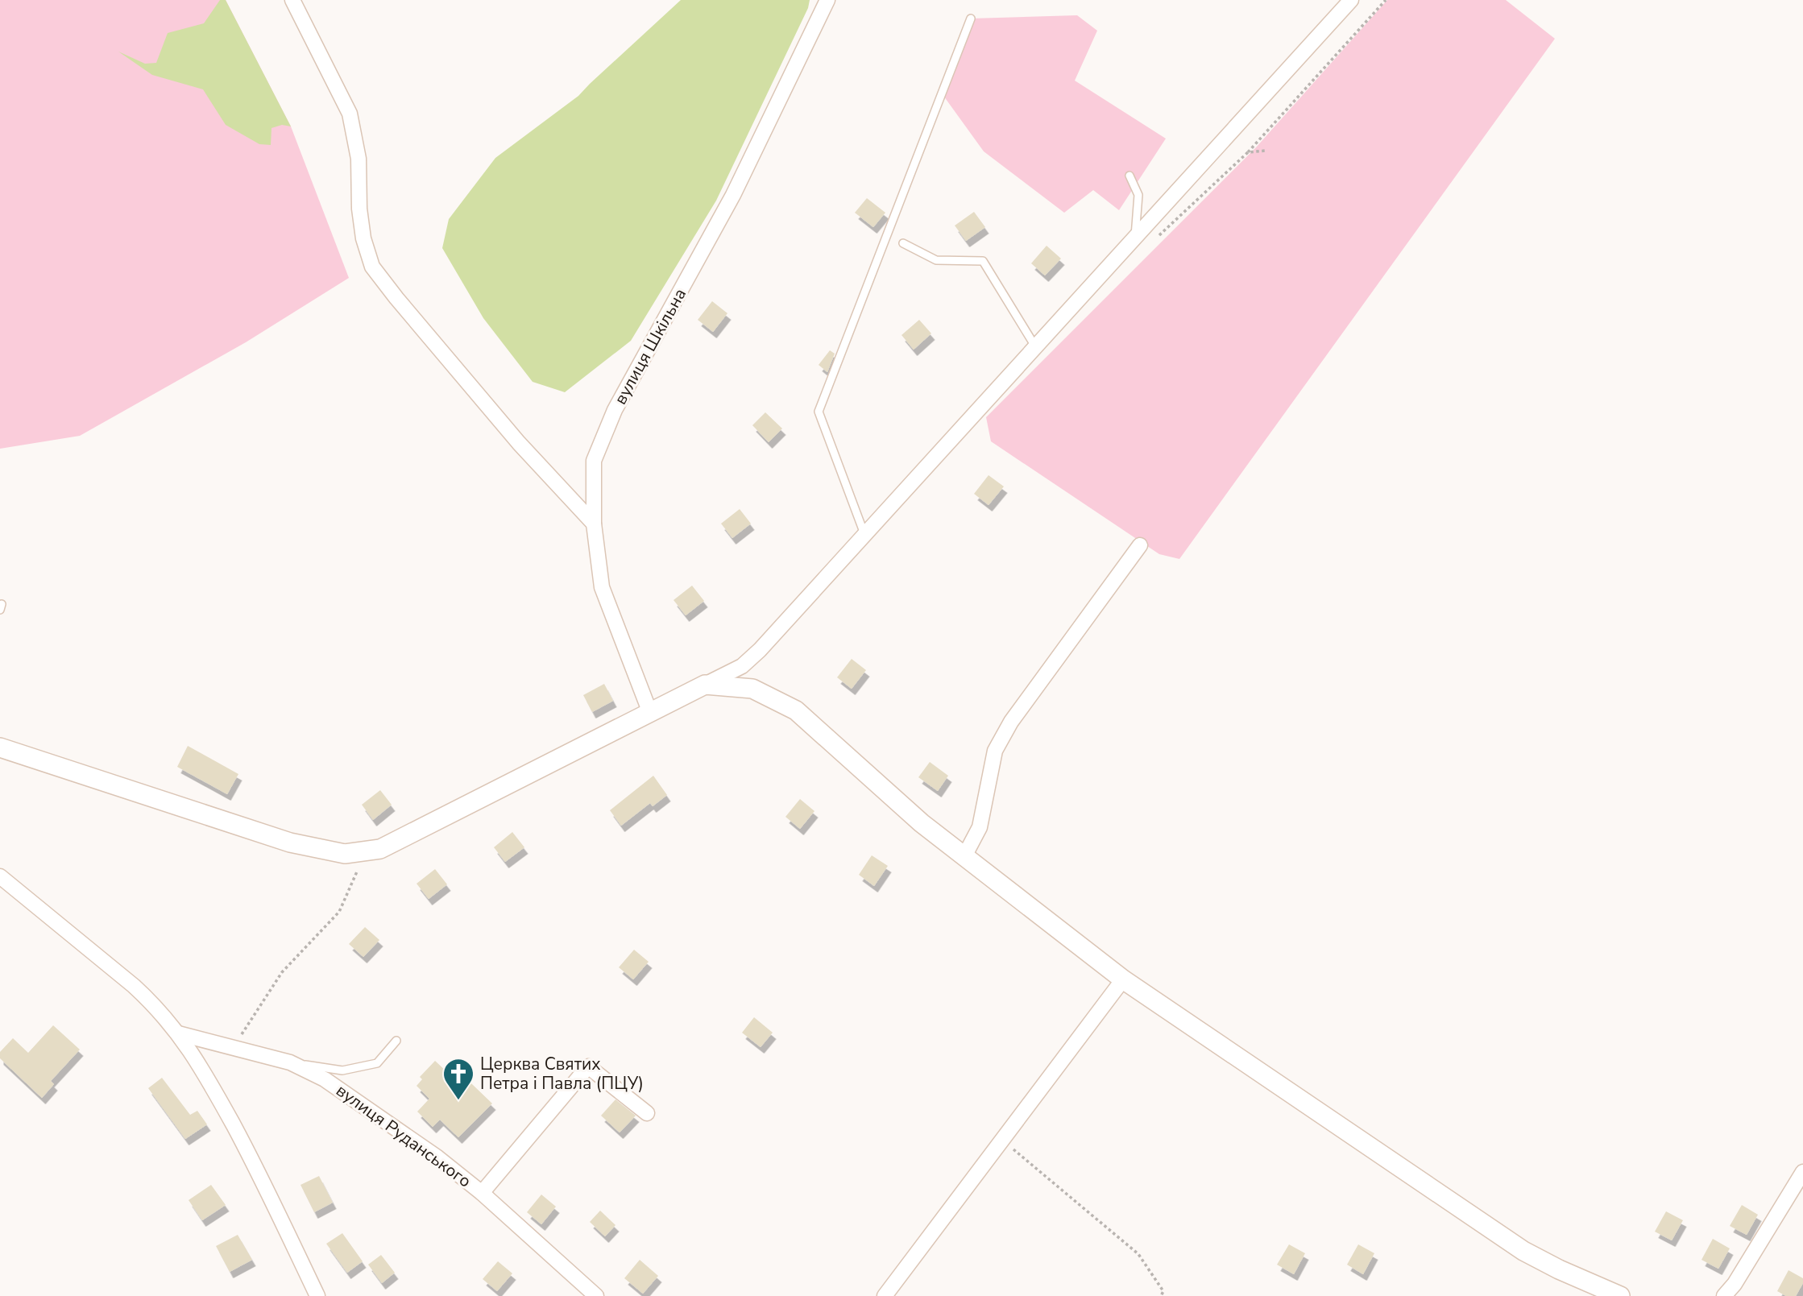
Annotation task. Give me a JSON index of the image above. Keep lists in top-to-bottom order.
{
  "streets": {
    "street": ["вулиця Шкільна", "вулиця Руданського"]
  },
  "places": {
    "church": ["Церква Святих Петра і Павла (ПЦУ)"]
  }
}
